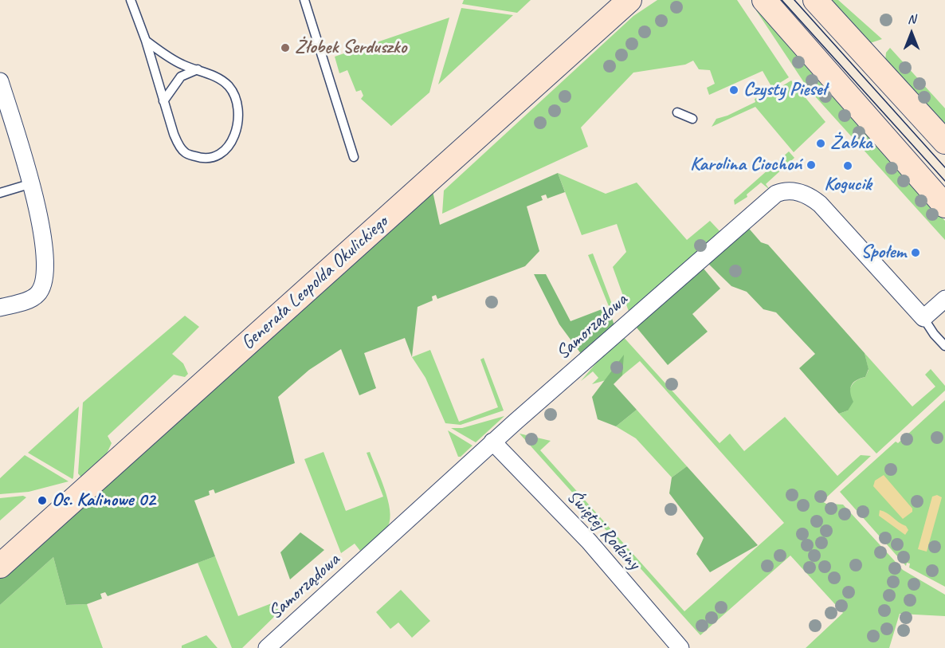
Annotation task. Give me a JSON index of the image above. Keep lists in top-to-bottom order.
{
  "streets": {
    "main road": ["Generała Leopolda Okulickiego"],
    "street": ["Samorządowa", "Świętej Rodziny"]
  },
  "crossings": [
    ["Samorządowa", "Świętej Rodziny"]
  ],
  "places": [
    "Żłobek Serduszko",
    "Czysty Pieseł",
    "Żabka",
    "Karolina Ciochoń",
    "Kogucik",
    "Społem",
    "Os. Kalinowe 02"
  ],
  "north": "top"
}
